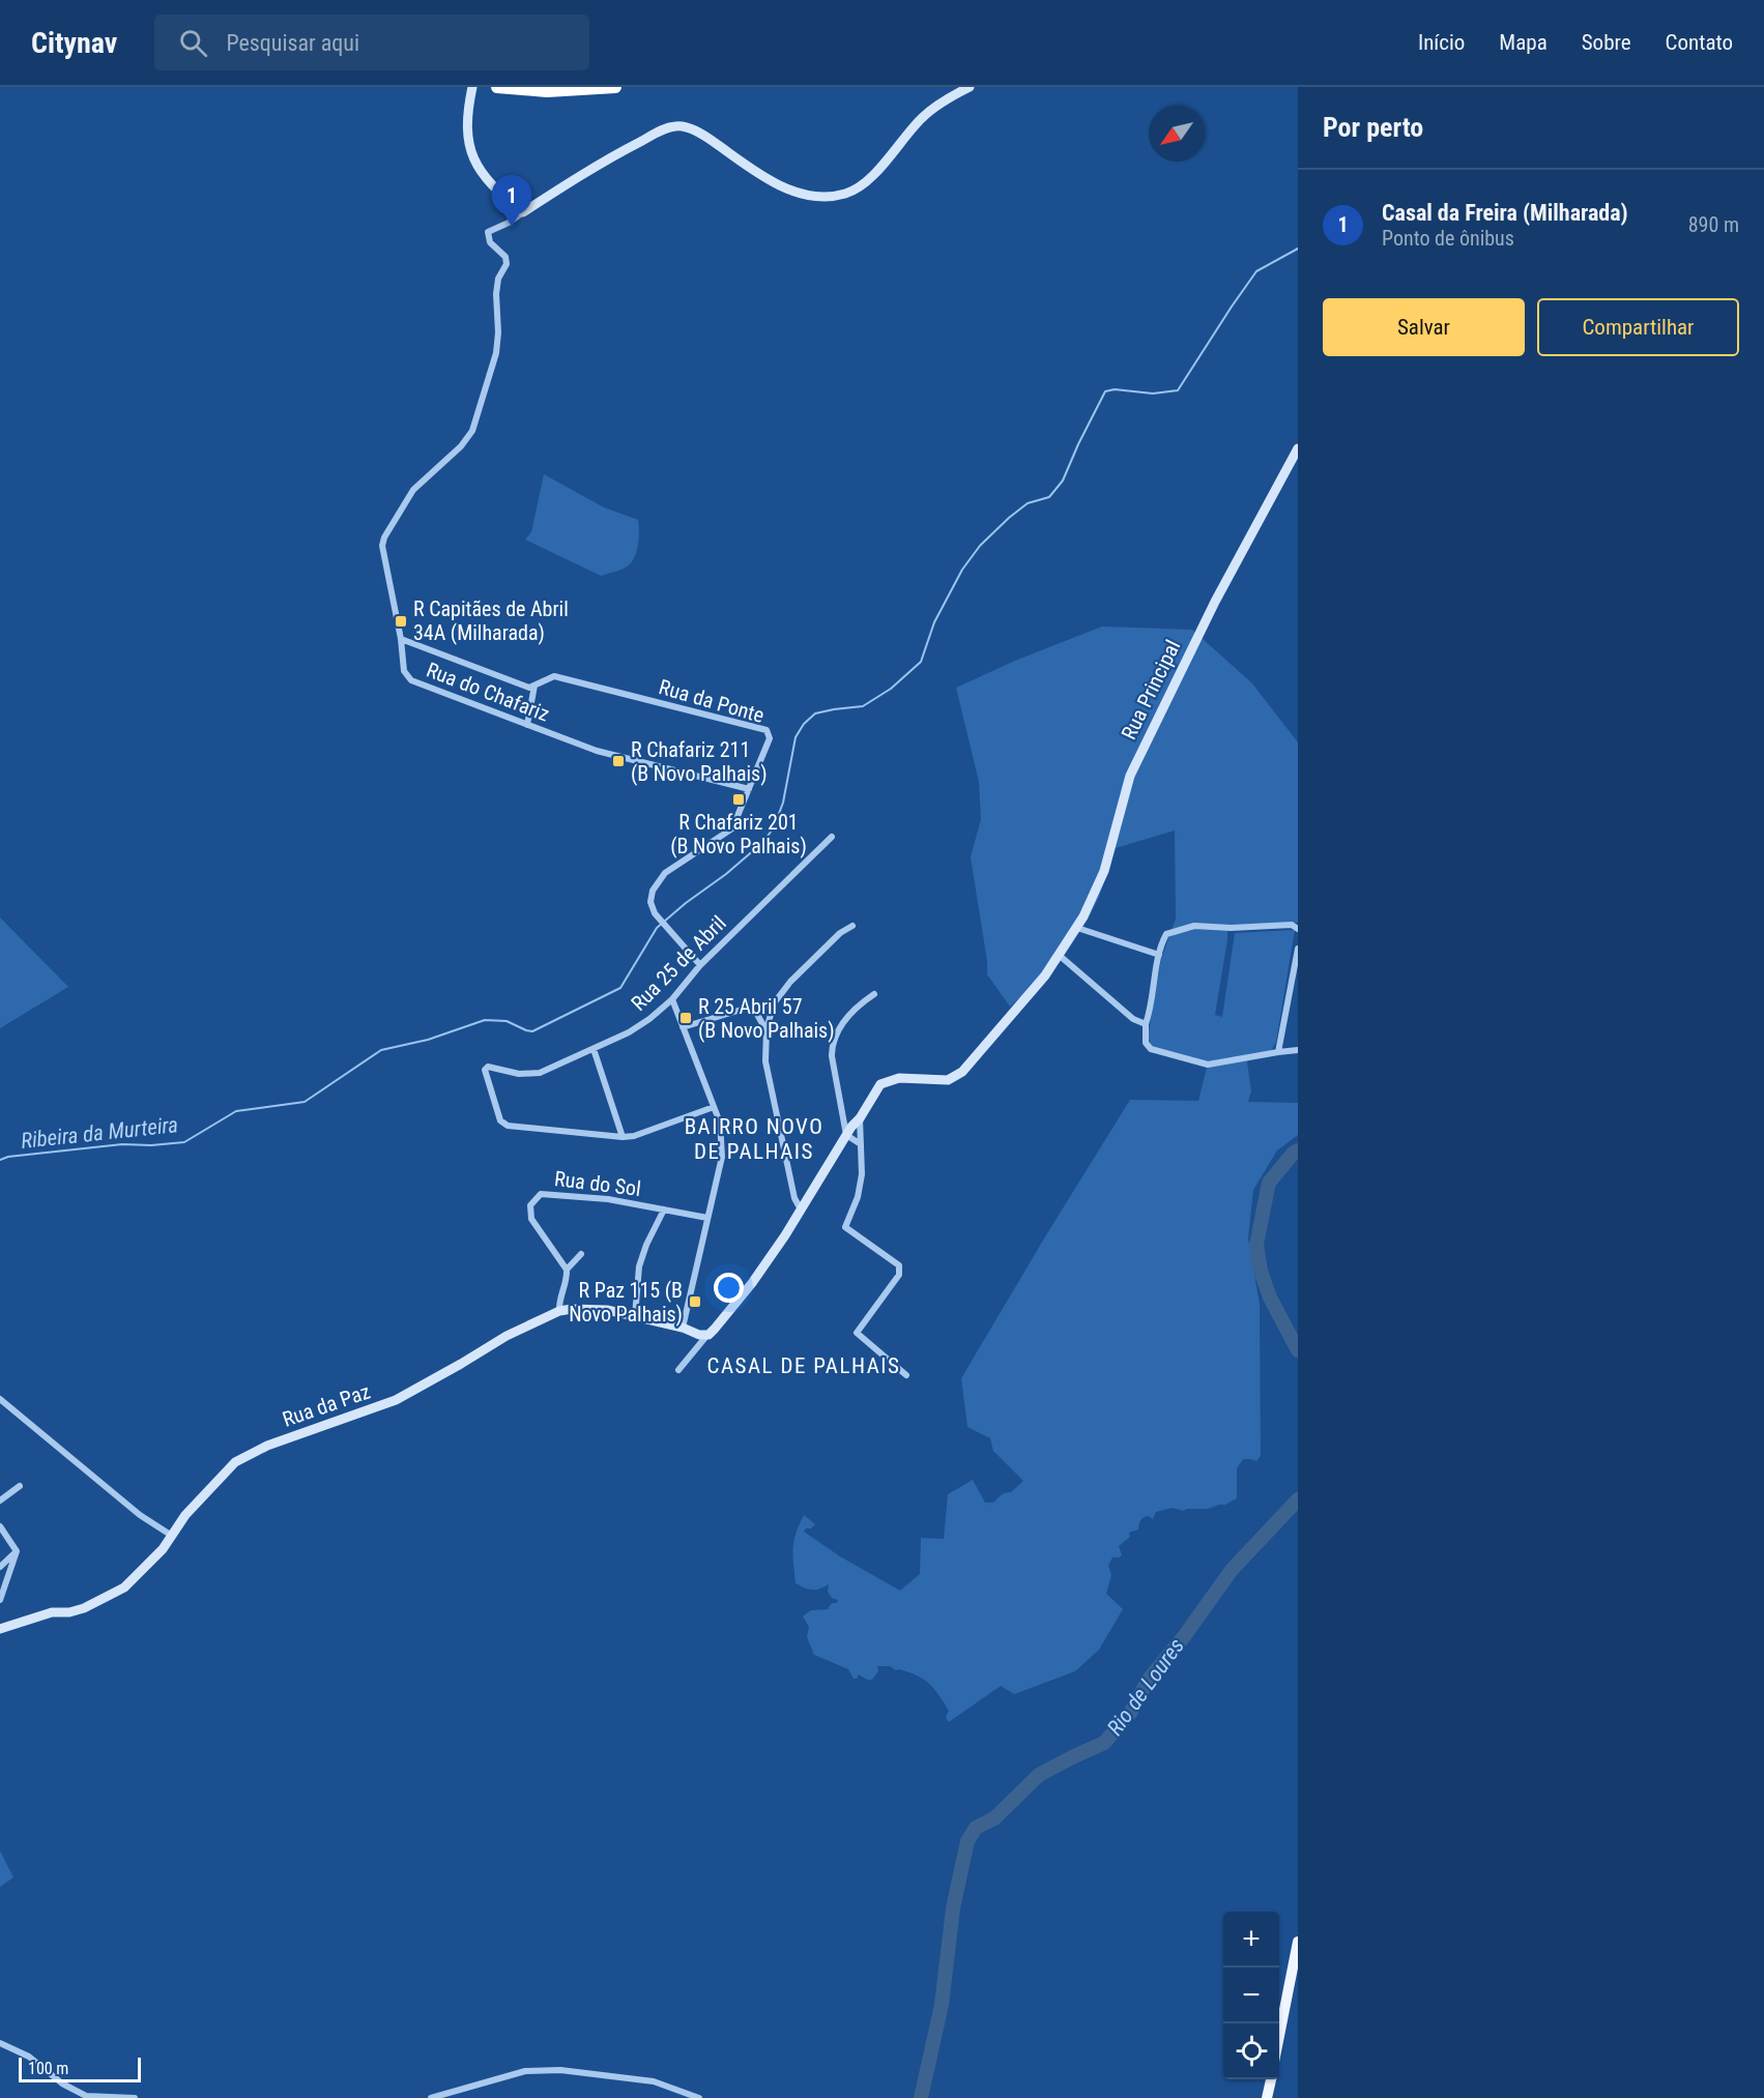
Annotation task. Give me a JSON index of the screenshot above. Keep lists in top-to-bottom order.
{
  "streets": {
    "street": [
      "Rua Principal",
      "Rua do Chafariz",
      "Rua da Ponte",
      "Rua 25 de Abril",
      "Rua do Sol",
      "Rua da Paz"
    ]
  },
  "crossings": [
    ["Rua Principal", "Rua da Paz"],
    ["Rua do Chafariz", "Rua da Ponte"],
    ["Rua da Ponte", "Rua 25 de Abril"]
  ],
  "districts": ["BAIRRO NOVO DE PALHAIS", "CASAL DE PALHAIS"],
  "water": ["Ribeira da Murteira", "Rio de Loures"],
  "places": {
    "transit": [
      "R Capitães de Abril 34A (Milharada)",
      "R Chafariz 211 (B Novo Palhais)",
      "R Chafariz 201 (B Novo Palhais)",
      "R 25 Abril 57 (B Novo Palhais)",
      "R Paz 115 (B Novo Palhais)"
    ]
  },
  "scale_bar": "100 m",
  "north": "bottom left",
  "page": {
    "header": "Citynav",
    "search": "Pesquisar aqui",
    "nav": [
      "Início",
      "Mapa",
      "Sobre",
      "Contato"
    ],
    "heading": "Por perto",
    "list": [
      {
        "mark": "1",
        "name": "Casal da Freira (Milharada)",
        "note": "Ponto de ônibus",
        "value": "890 m"
      }
    ],
    "pins": "1",
    "buttons": ["Salvar", "Compartilhar"],
    "map_buttons": ["+", "−"],
    "scale": "100 m"
  }
}
